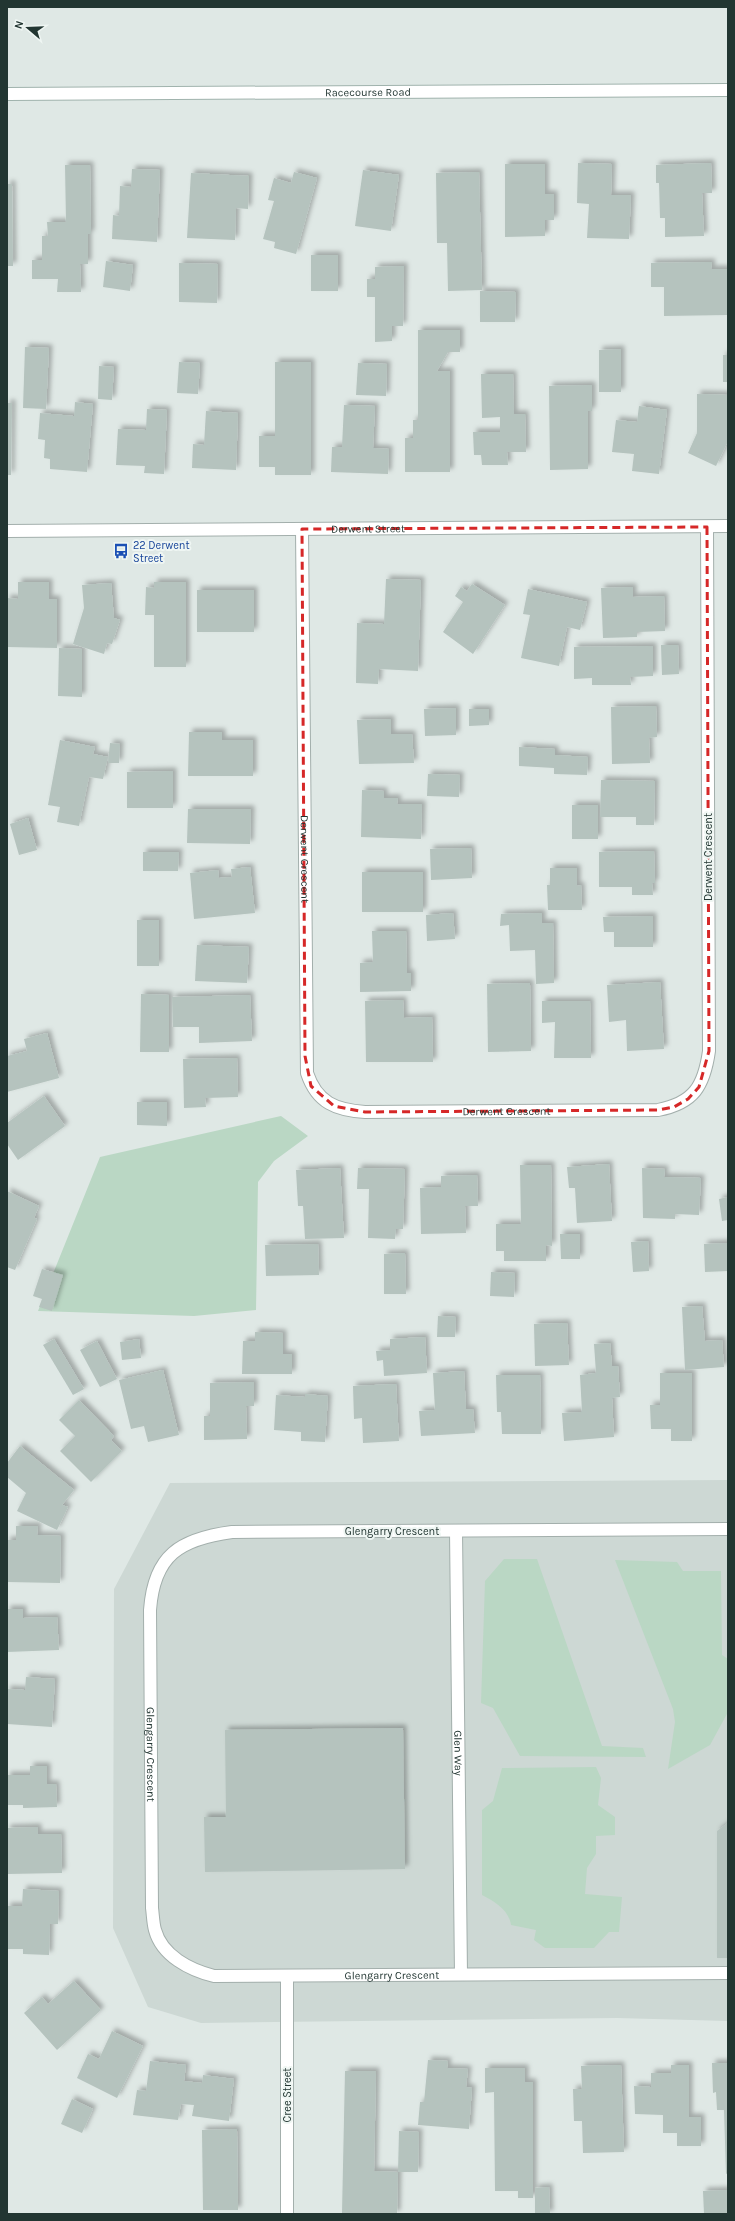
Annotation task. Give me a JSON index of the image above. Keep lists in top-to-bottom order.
{
  "streets": {
    "street": [
      "Racecourse Road",
      "Derwent Street",
      "Derwent Crescent",
      "Glengarry Crescent",
      "Glen Way",
      "Cree Street"
    ]
  },
  "crossings": [
    ["Derwent Street", "Derwent Crescent"],
    ["Glengarry Crescent", "Glen Way"],
    ["Glengarry Crescent", "Cree Street"]
  ],
  "places": {
    "bus stop": ["22 Derwent Street"]
  },
  "north": "left"
}
